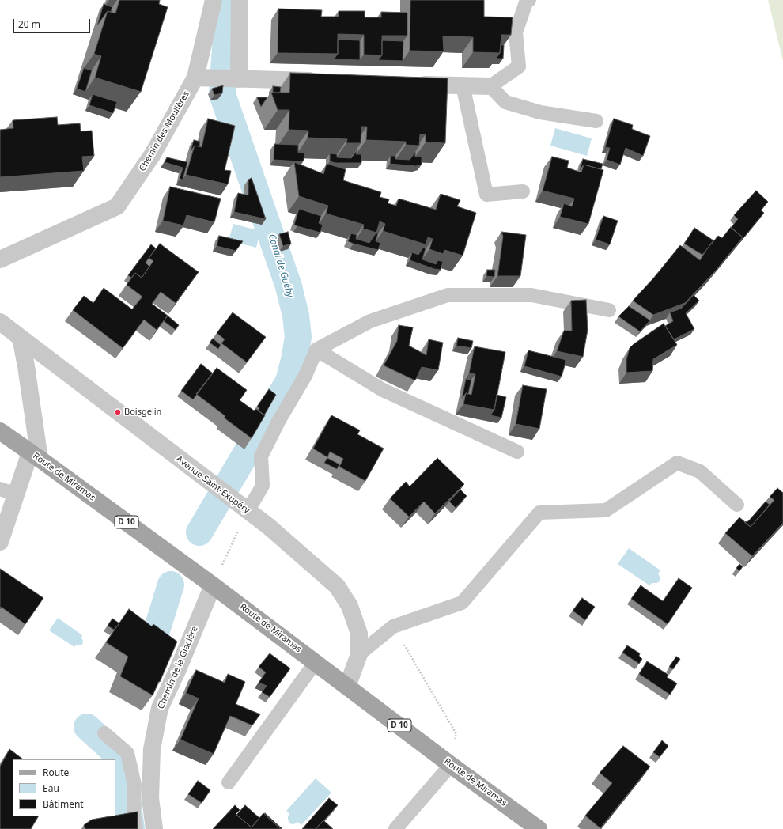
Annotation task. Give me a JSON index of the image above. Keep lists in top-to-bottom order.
{
  "streets": {
    "main road": ["Route de Miramas", "D 10"],
    "street": ["Chemin des Moulières", "Avenue Saint-Exupéry", "Chemin de la Glacière"]
  },
  "crossings": [
    ["Route de Miramas", "Avenue Saint-Exupéry"],
    ["Route de Miramas", "Chemin de la Glacière"]
  ],
  "water": ["Canal de Guéby"],
  "places": ["Boisgelin"],
  "legend": ["Route", "Eau", "Bâtiment"],
  "scale_bar": "20 m"
}
